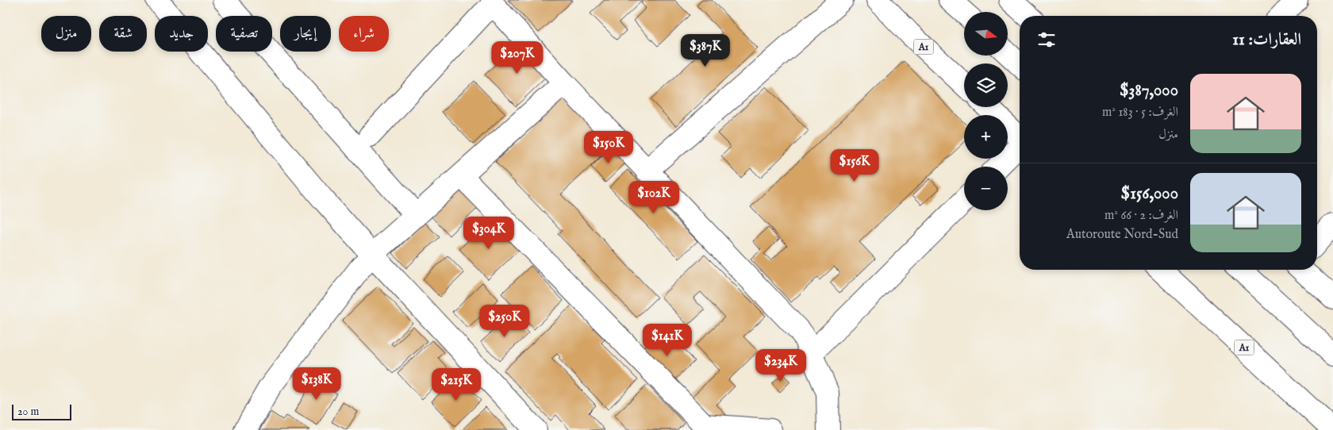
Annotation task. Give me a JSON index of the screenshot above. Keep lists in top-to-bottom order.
{
  "streets": {
    "main road": ["A1"]
  },
  "scale_bar": "20 m",
  "north": "right",
  "page": {
    "map_buttons": ["+", "−"],
    "chip": [
      "شراء",
      "إيجار",
      "تصفية",
      "جديد",
      "شقة",
      "منزل"
    ],
    "heading": "العقارات: 11",
    "price": [
      "$387K",
      "$207K",
      "$150K",
      "$156K",
      "$102K",
      "$304K",
      "$250K",
      "$141K",
      "$234K",
      "$138K",
      "$215K"
    ],
    "list": [
      {
        "name": "$387,000",
        "note": "الغرف: 5 · 183 m² · منزل"
      },
      {
        "name": "$156,000",
        "note": "الغرف: 2 · 66 m² · Autoroute Nord-Sud"
      }
    ],
    "scale": "20 m"
  }
}
